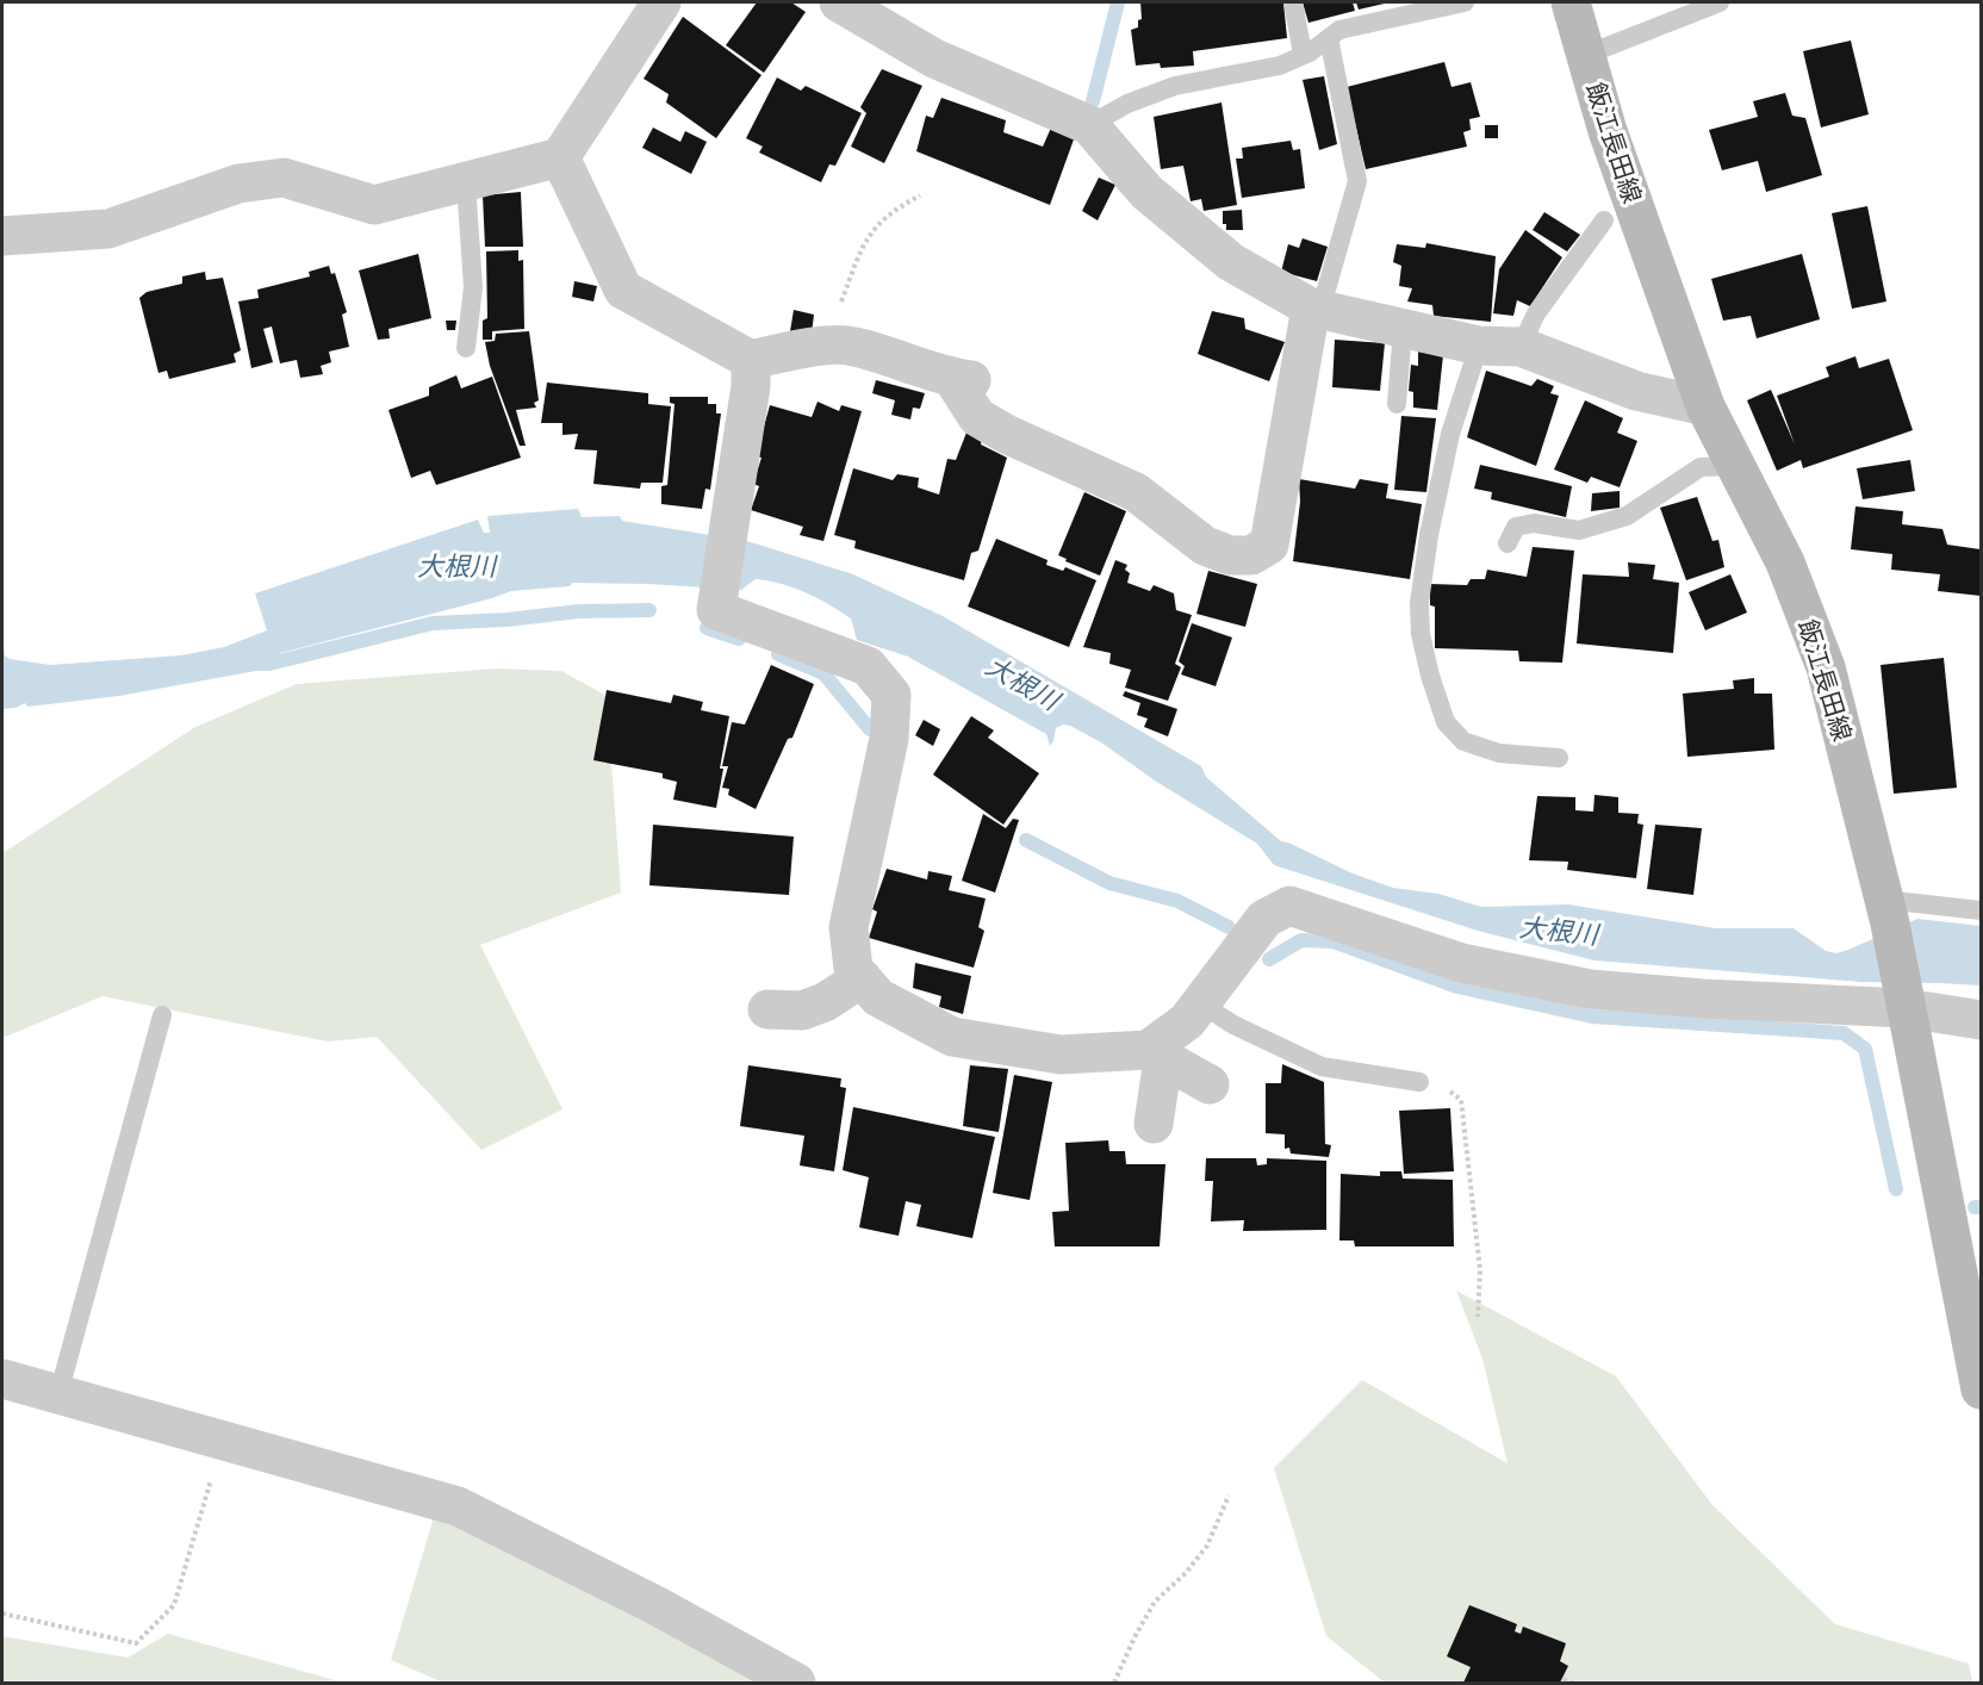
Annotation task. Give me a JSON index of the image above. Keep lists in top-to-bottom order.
{
  "streets": {
    "main road": ["飯江長田線"]
  },
  "water": ["大根川"]
}
